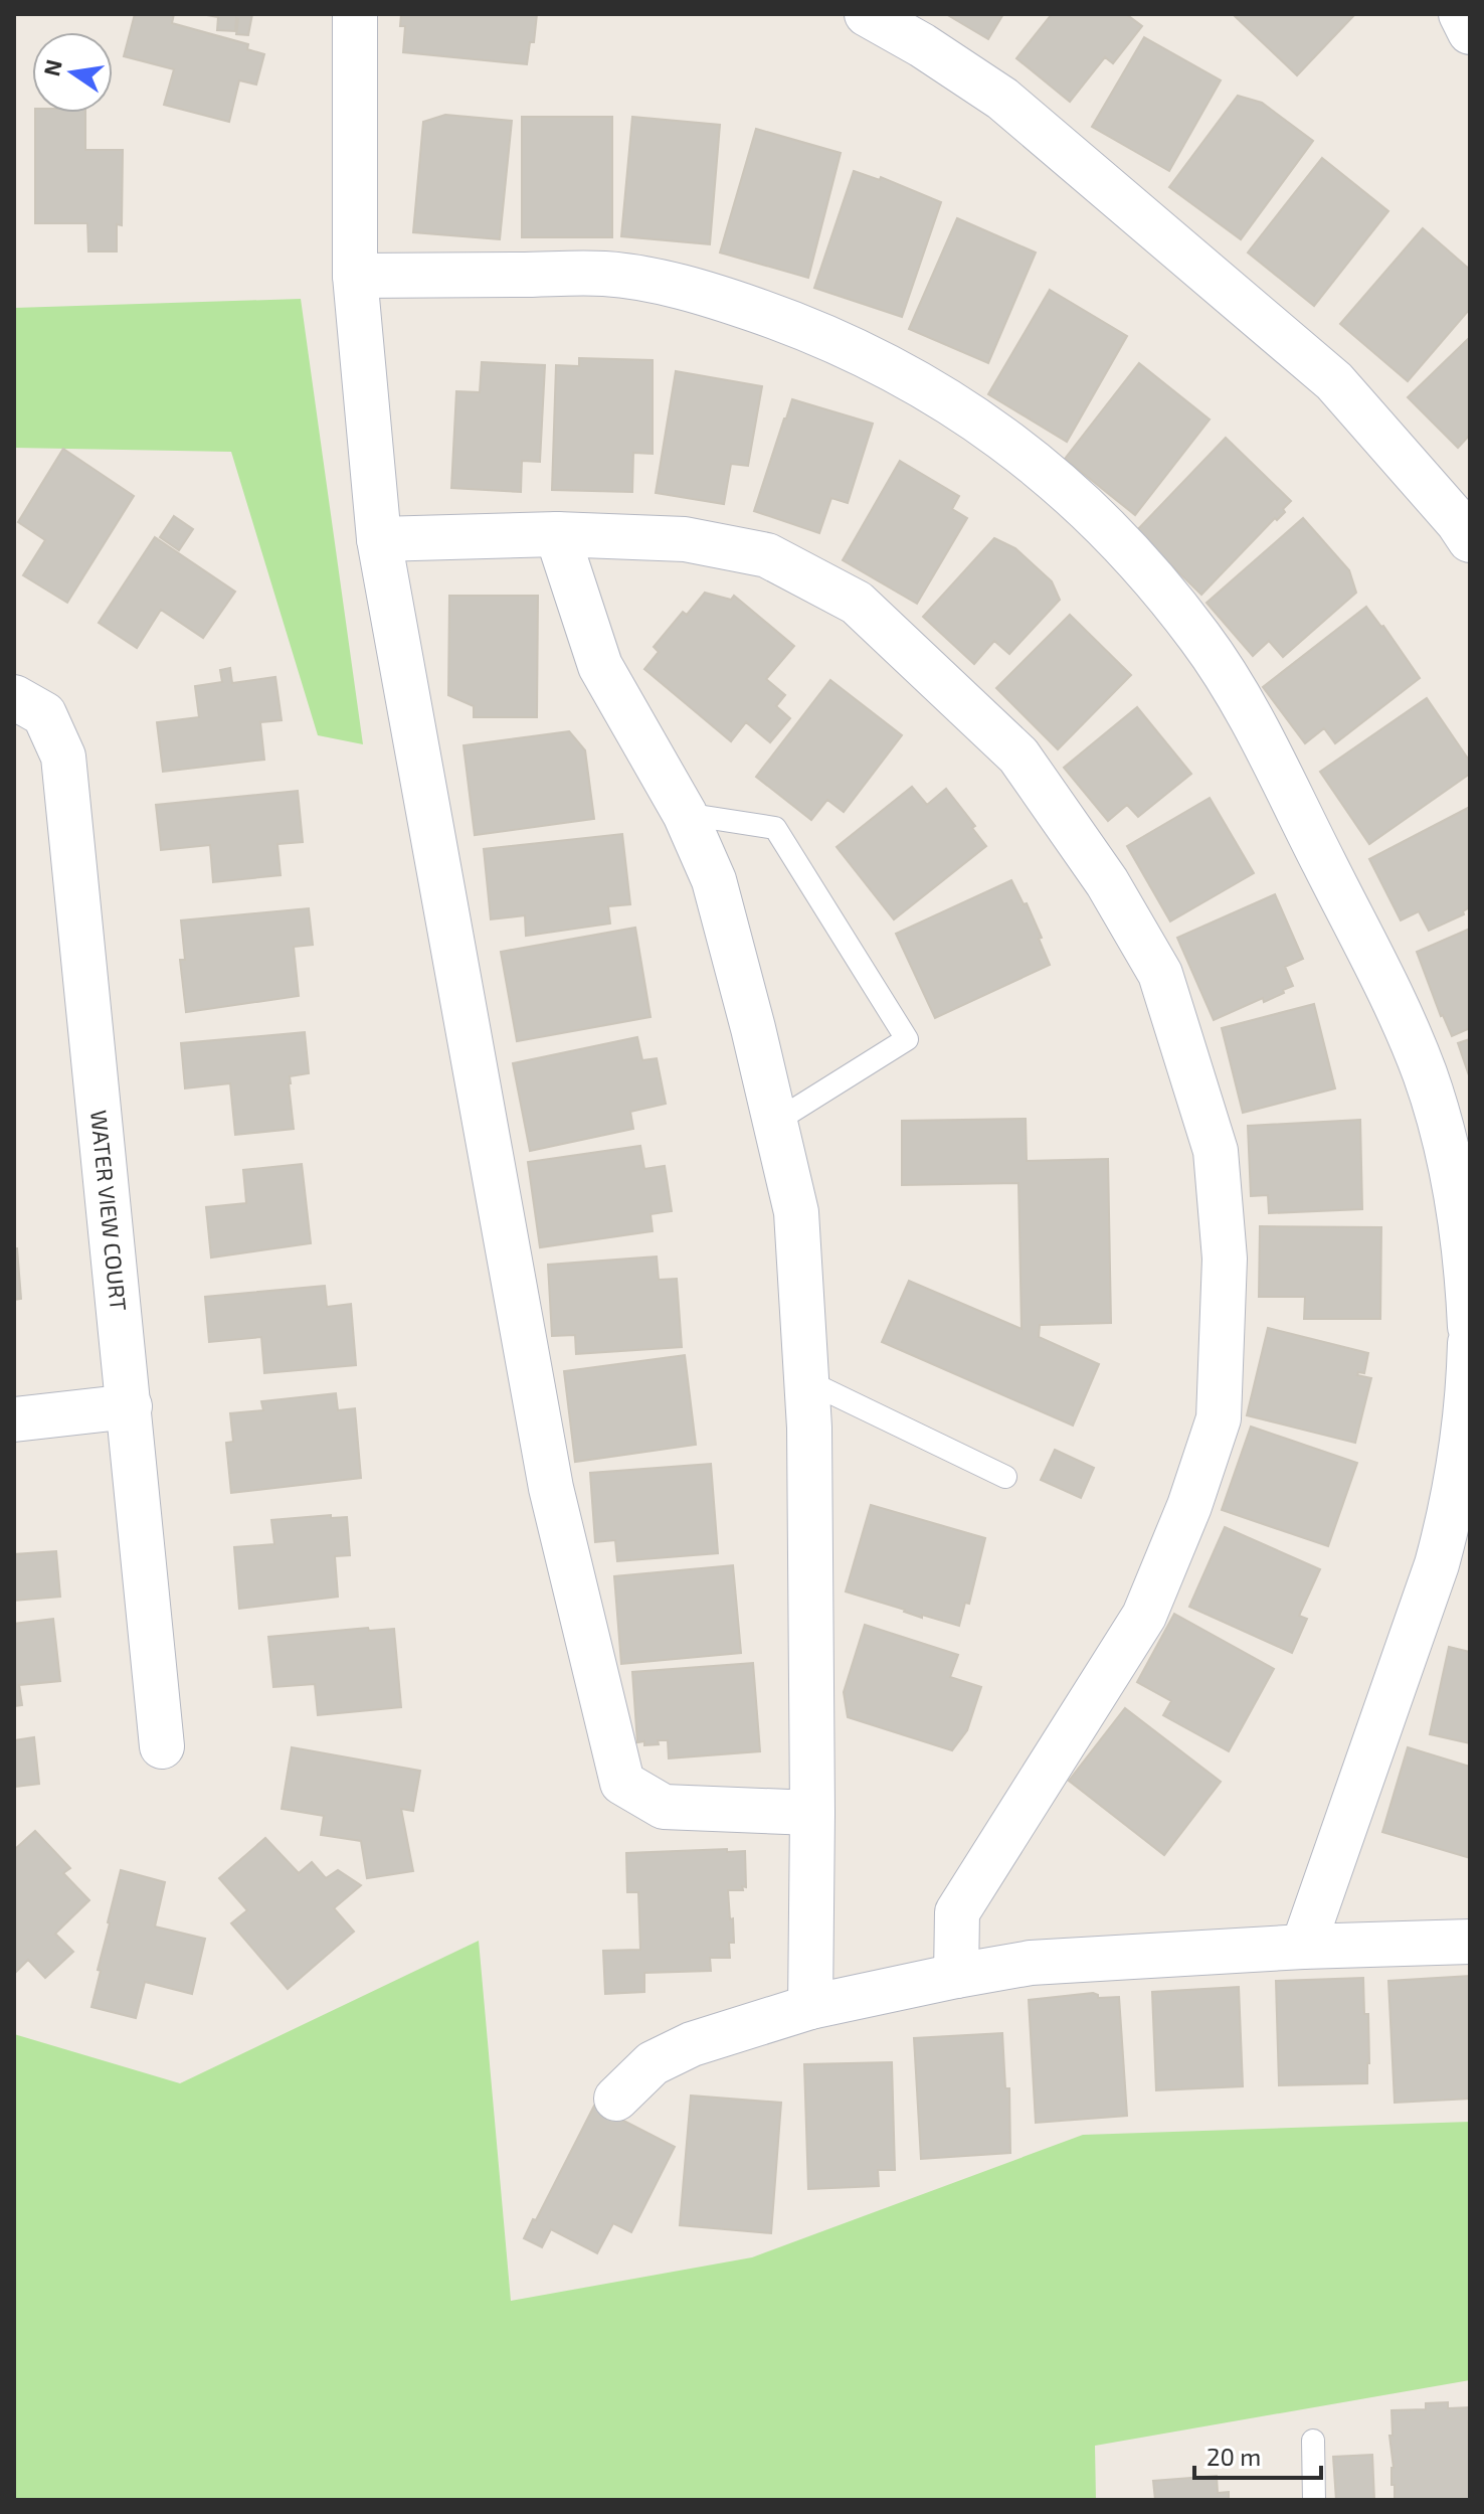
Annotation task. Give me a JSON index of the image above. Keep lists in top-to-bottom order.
{
  "streets": {
    "street": ["WATER VIEW COURT"]
  },
  "scale_bar": "20 m",
  "north": "left"
}
